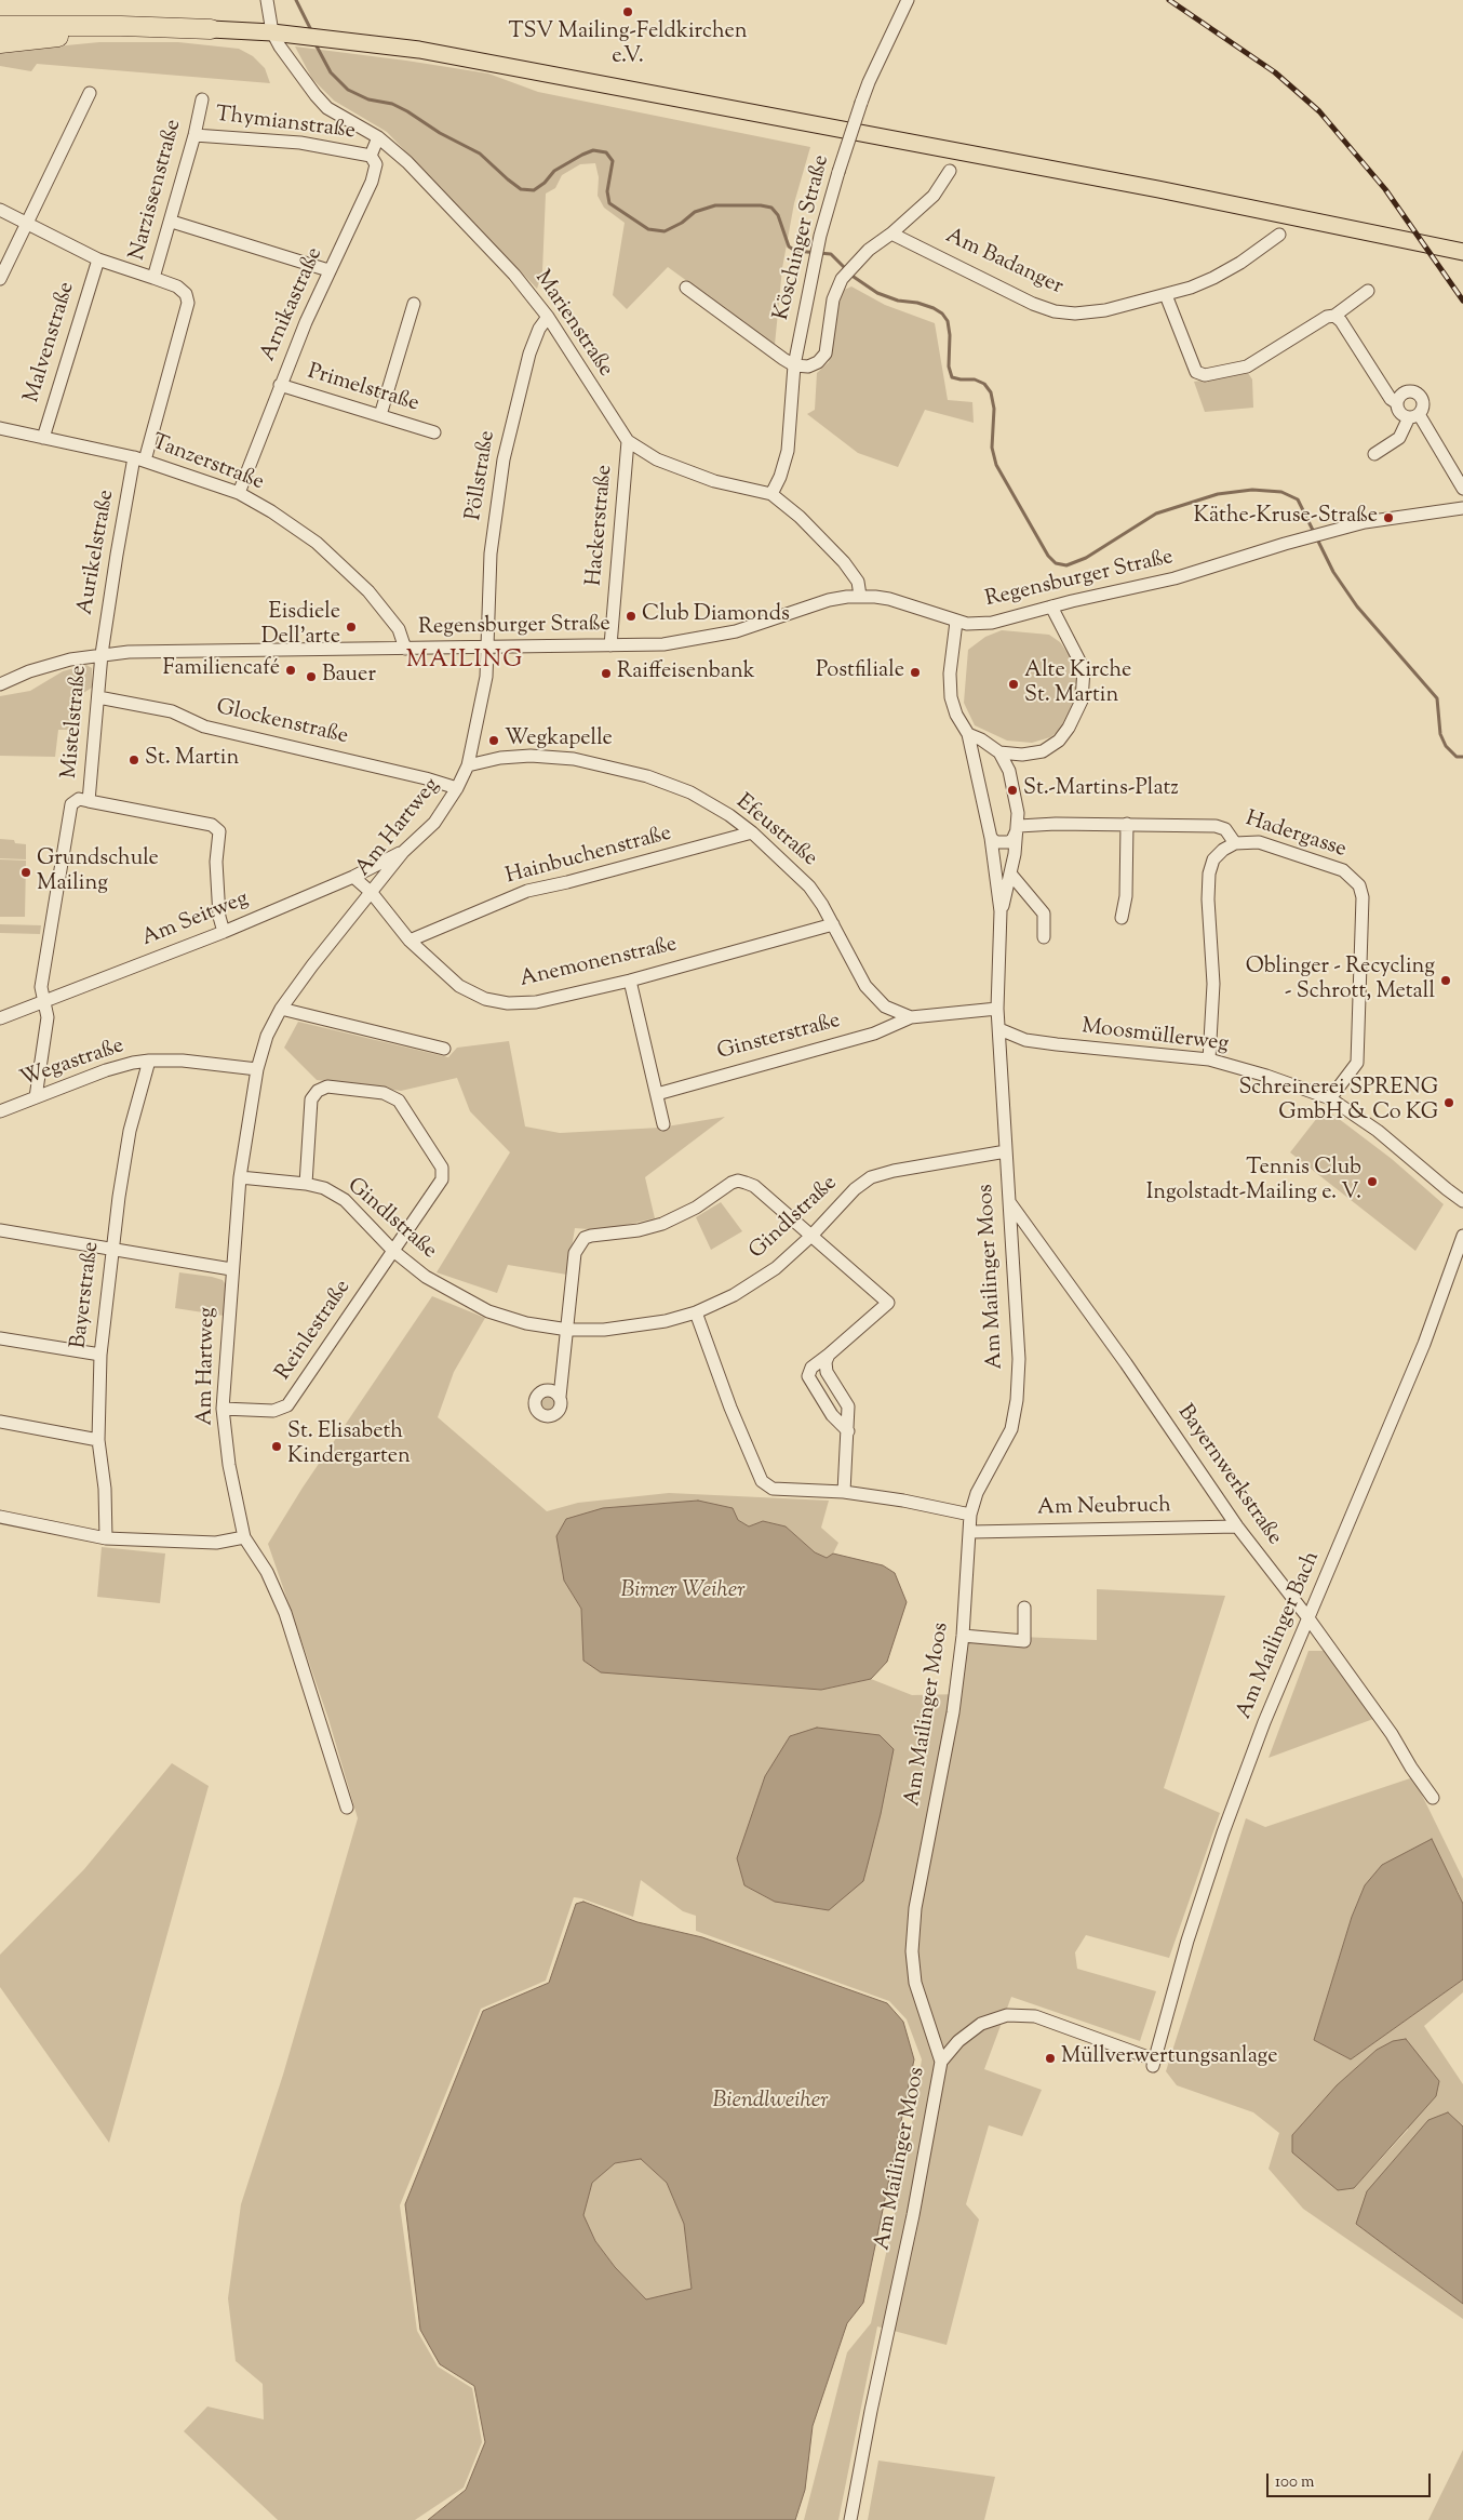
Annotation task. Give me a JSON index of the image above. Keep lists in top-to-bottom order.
{
  "streets": {
    "street": [
      "Thymianstraße",
      "Narzissenstraße",
      "Köschinger Straße",
      "Am Badanger",
      "Arnikastraße",
      "Marienstraße",
      "Malvenstraße",
      "Primelstraße",
      "Tanzerstraße",
      "Pöllstraße",
      "Hackerstraße",
      "Aurikelstraße",
      "Regensburger Straße",
      "Mistelstraße",
      "Glockenstraße",
      "Am Hartweg",
      "Efeustraße",
      "Hadergasse",
      "Hainbuchenstraße",
      "Am Seitweg",
      "Anemonenstraße",
      "Moosmüllerweg",
      "Ginsterstraße",
      "Wegastraße",
      "Gindlstraße",
      "Am Mailinger Moos",
      "Bayerstraße",
      "Reinlestraße",
      "Bayernwerkstraße",
      "Am Neubruch",
      "Am Mailinger Bach"
    ]
  },
  "crossings": [
    ["Thymianstraße", "Narzissenstraße"],
    ["Thymianstraße", "Arnikastraße"],
    ["Narzissenstraße", "Tanzerstraße"],
    ["Narzissenstraße", "Aurikelstraße"],
    ["Köschinger Straße", "Marienstraße"],
    ["Arnikastraße", "Marienstraße"],
    ["Arnikastraße", "Primelstraße"],
    ["Arnikastraße", "Tanzerstraße"],
    ["Marienstraße", "Pöllstraße"],
    ["Marienstraße", "Hackerstraße"],
    ["Marienstraße", "Regensburger Straße"],
    ["Malvenstraße", "Tanzerstraße"],
    ["Tanzerstraße", "Aurikelstraße"],
    ["Tanzerstraße", "Regensburger Straße"],
    ["Pöllstraße", "Regensburger Straße"],
    ["Pöllstraße", "Am Hartweg"],
    ["Hackerstraße", "Regensburger Straße"],
    ["Aurikelstraße", "Regensburger Straße"],
    ["Aurikelstraße", "Mistelstraße"],
    ["Regensburger Straße", "Mistelstraße"],
    ["Regensburger Straße", "Am Hartweg"],
    ["Regensburger Straße", "Am Mailinger Moos"],
    ["Mistelstraße", "Glockenstraße"],
    ["Mistelstraße", "Am Seitweg"],
    ["Mistelstraße", "Wegastraße"],
    ["Glockenstraße", "Am Hartweg"],
    ["Am Hartweg", "Efeustraße"],
    ["Am Hartweg", "Am Seitweg"],
    ["Am Hartweg", "Anemonenstraße"],
    ["Am Hartweg", "Wegastraße"],
    ["Am Hartweg", "Gindlstraße"],
    ["Am Hartweg", "Reinlestraße"],
    ["Efeustraße", "Hainbuchenstraße"],
    ["Efeustraße", "Anemonenstraße"],
    ["Efeustraße", "Ginsterstraße"],
    ["Efeustraße", "Am Mailinger Moos"],
    ["Hadergasse", "Moosmüllerweg"],
    ["Hadergasse", "Am Mailinger Moos"],
    ["Hainbuchenstraße", "Anemonenstraße"],
    ["Am Seitweg", "Anemonenstraße"],
    ["Moosmüllerweg", "Am Mailinger Moos"],
    ["Wegastraße", "Bayerstraße"],
    ["Gindlstraße", "Am Mailinger Moos"],
    ["Gindlstraße", "Reinlestraße"],
    ["Am Mailinger Moos", "Bayernwerkstraße"],
    ["Am Mailinger Moos", "Am Neubruch"],
    ["Am Mailinger Moos", "Am Mailinger Bach"],
    ["Bayernwerkstraße", "Am Neubruch"],
    ["Bayernwerkstraße", "Am Mailinger Bach"]
  ],
  "districts": ["MAILING"],
  "water": ["Birner Weiher", "Biendlweiher"],
  "places": [
    "TSV Mailing-Feldkirchen e.V.",
    "Käthe-Kruse-Straße",
    "Club Diamonds",
    "Eisdiele Dell'arte",
    "Familiencafé",
    "Postfiliale",
    "Raiffeisenbank",
    "Bauer",
    "Alte Kirche St. Martin",
    "Wegkapelle",
    "St. Martin",
    "St.-Martins-Platz",
    "Grundschule Mailing",
    "Oblinger - Recycling - Schrott, Metall",
    "Schreinerei SPRENG GmbH & Co KG",
    "Tennis Club Ingolstadt-Mailing e. V.",
    "St. Elisabeth Kindergarten",
    "Müllverwertungsanlage"
  ],
  "scale_bar": "100 m"
}
